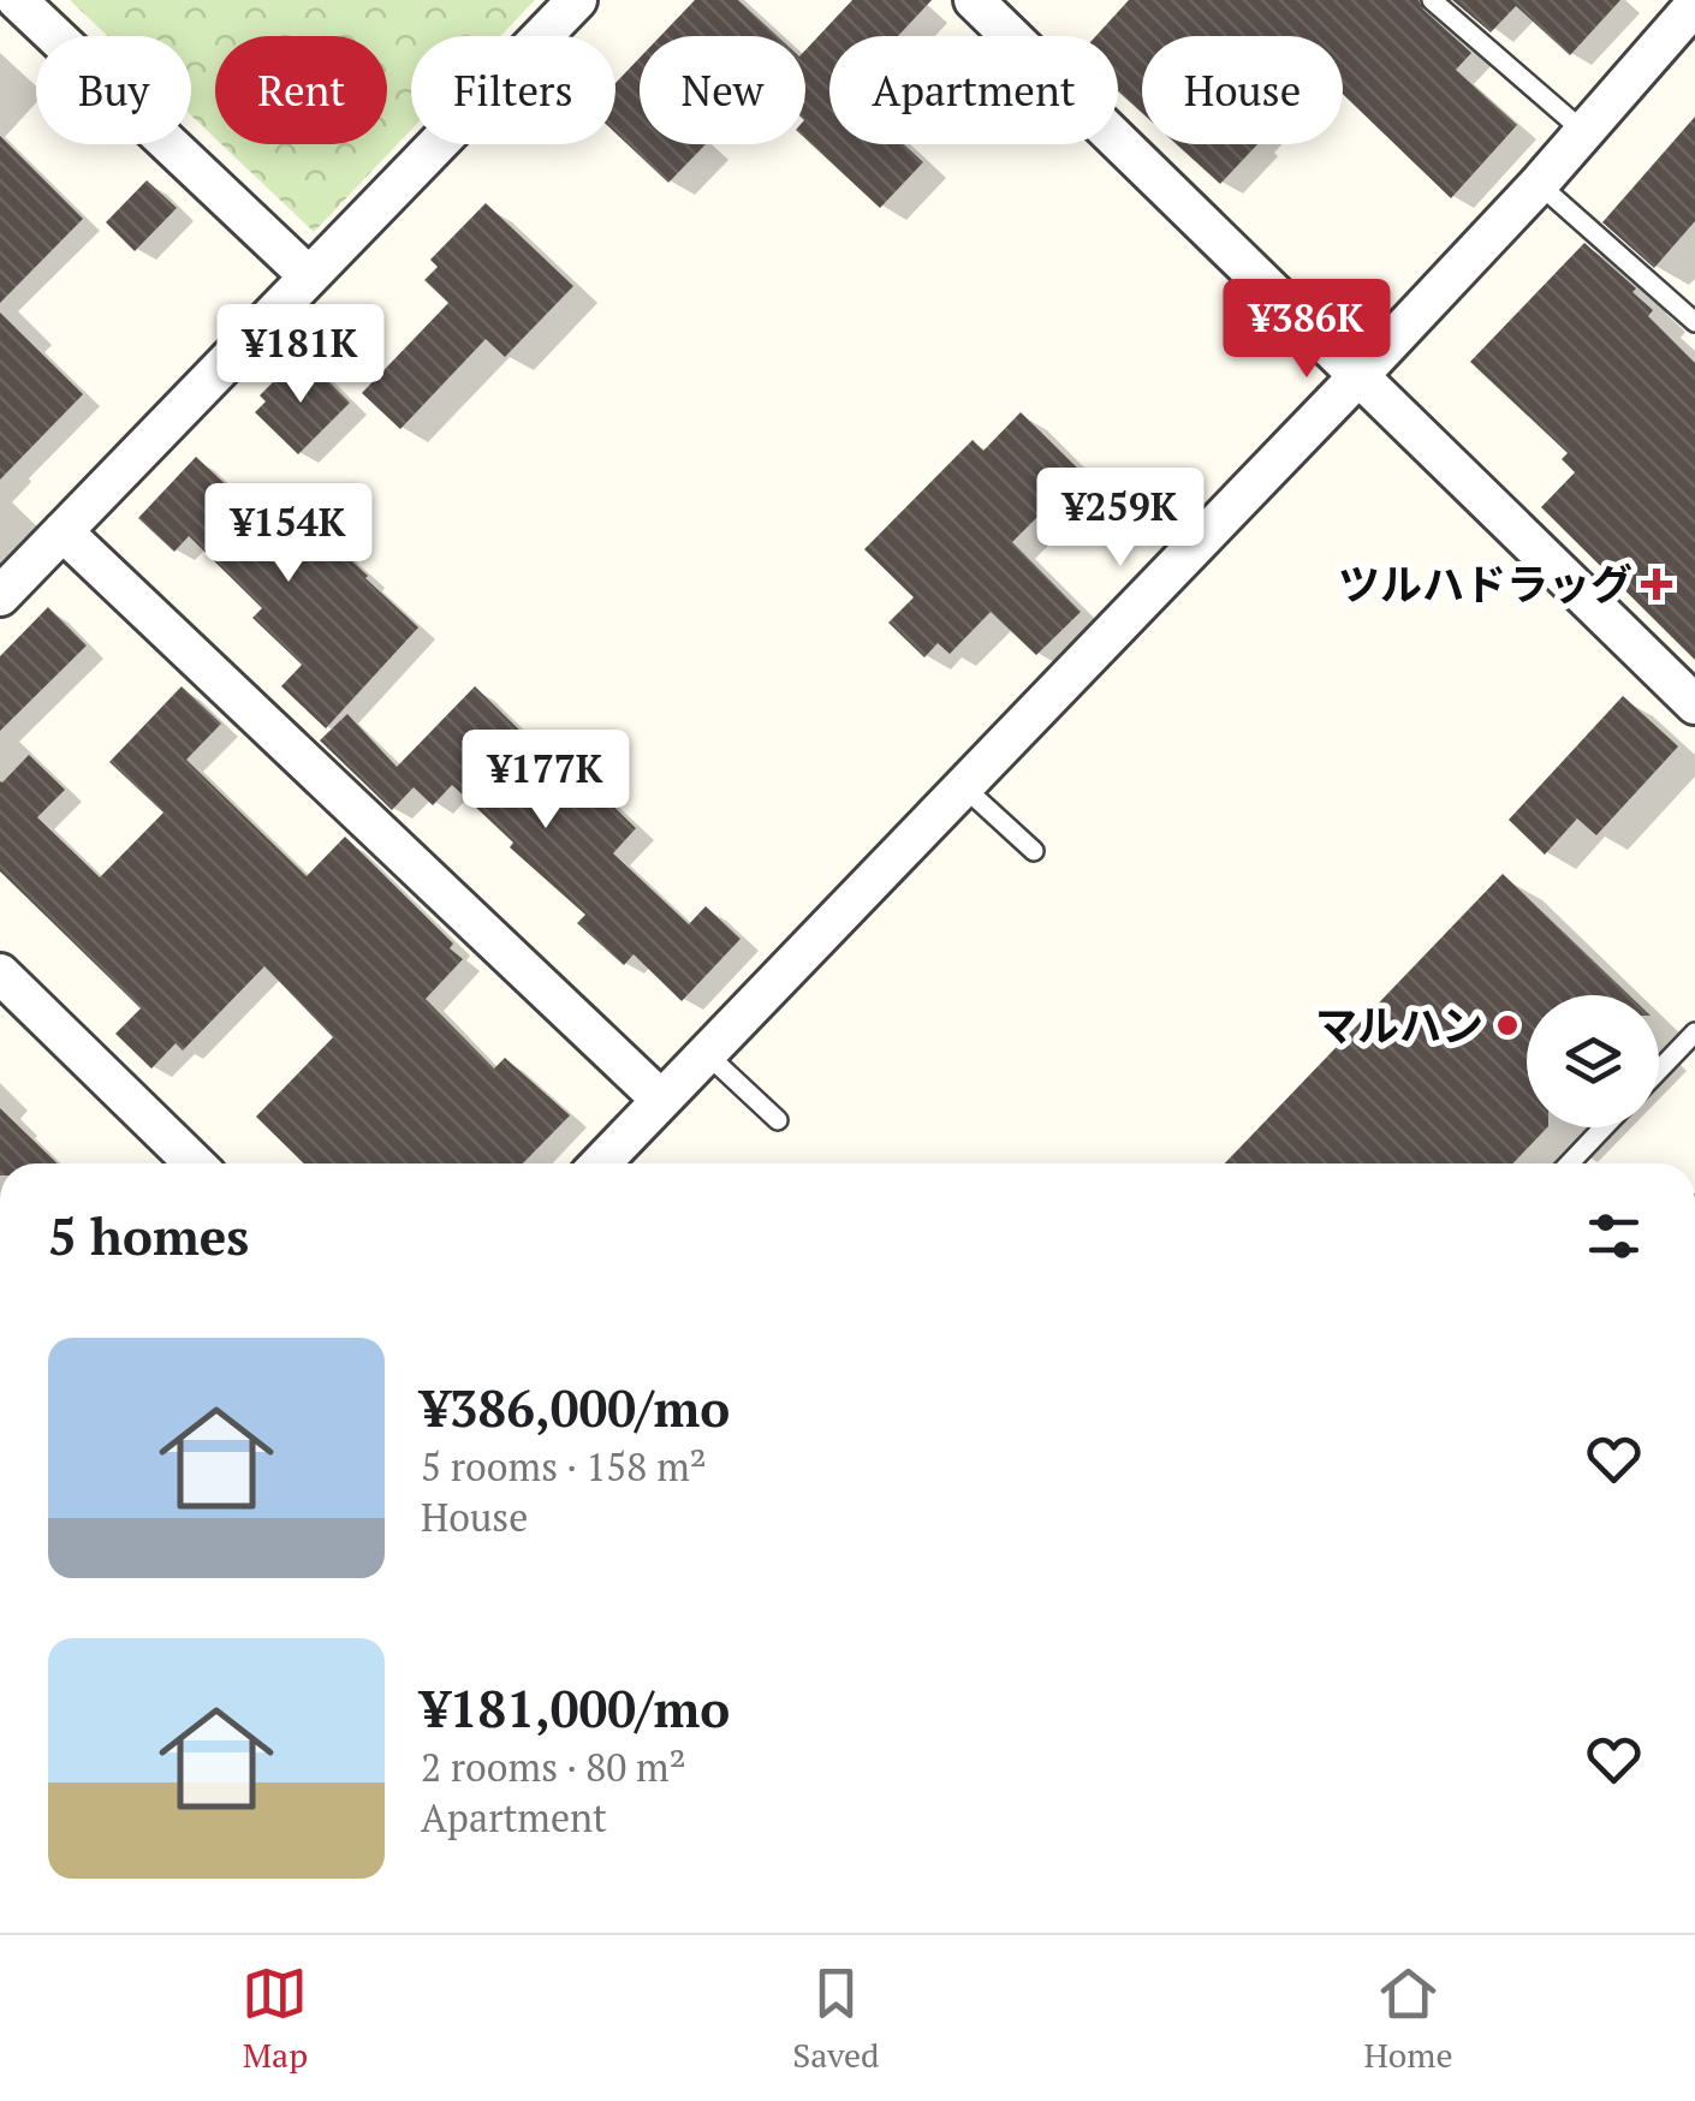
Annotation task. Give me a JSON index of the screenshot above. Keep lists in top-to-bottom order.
{
  "places": {
    "health": ["ツルハドラッグ"],
    "other": ["マルハン"]
  },
  "page": {
    "chip": [
      "Buy",
      "Rent",
      "Filters",
      "New",
      "Apartment",
      "House"
    ],
    "price": [
      "¥386K",
      "¥181K",
      "¥259K",
      "¥154K",
      "¥177K"
    ],
    "heading": "5 homes",
    "list": [
      {
        "name": "¥386,000/mo",
        "note": "5 rooms · 158 m² · House"
      },
      {
        "name": "¥181,000/mo",
        "note": "2 rooms · 80 m² · Apartment"
      }
    ],
    "tabs": ["Map", "Saved", "Home"]
  }
}
